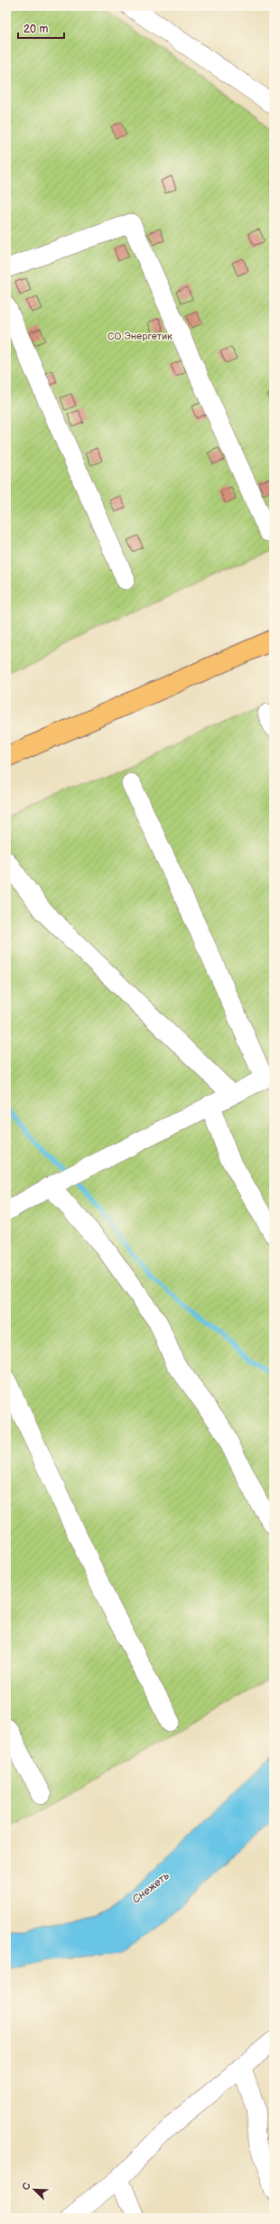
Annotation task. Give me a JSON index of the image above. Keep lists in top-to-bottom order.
{
  "water": ["Снежеть"],
  "parks": ["СО Энергетик"],
  "scale_bar": "20 m",
  "north": "top left"
}
